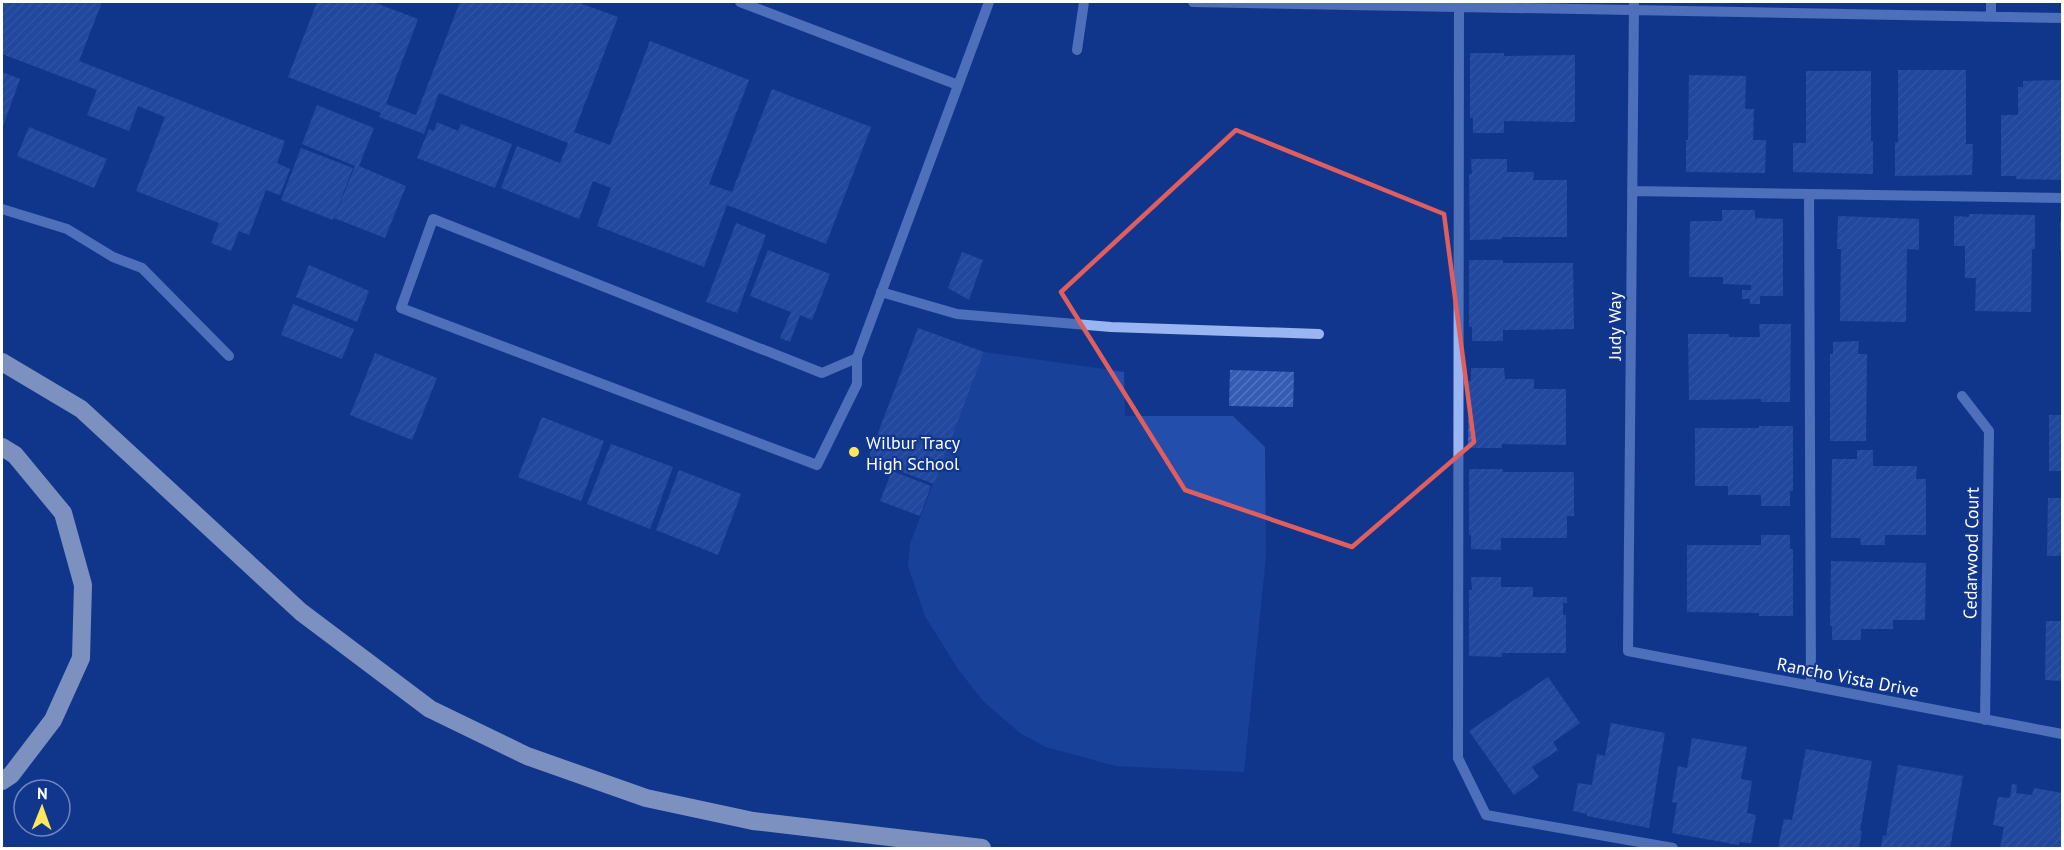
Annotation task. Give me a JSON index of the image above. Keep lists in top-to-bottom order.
{
  "streets": {
    "street": ["Judy Way", "Cedarwood Court", "Rancho Vista Drive"]
  },
  "crossings": [
    ["Judy Way", "Rancho Vista Drive"],
    ["Cedarwood Court", "Rancho Vista Drive"]
  ],
  "places": ["Wilbur Tracy High School"],
  "north": "top"
}
